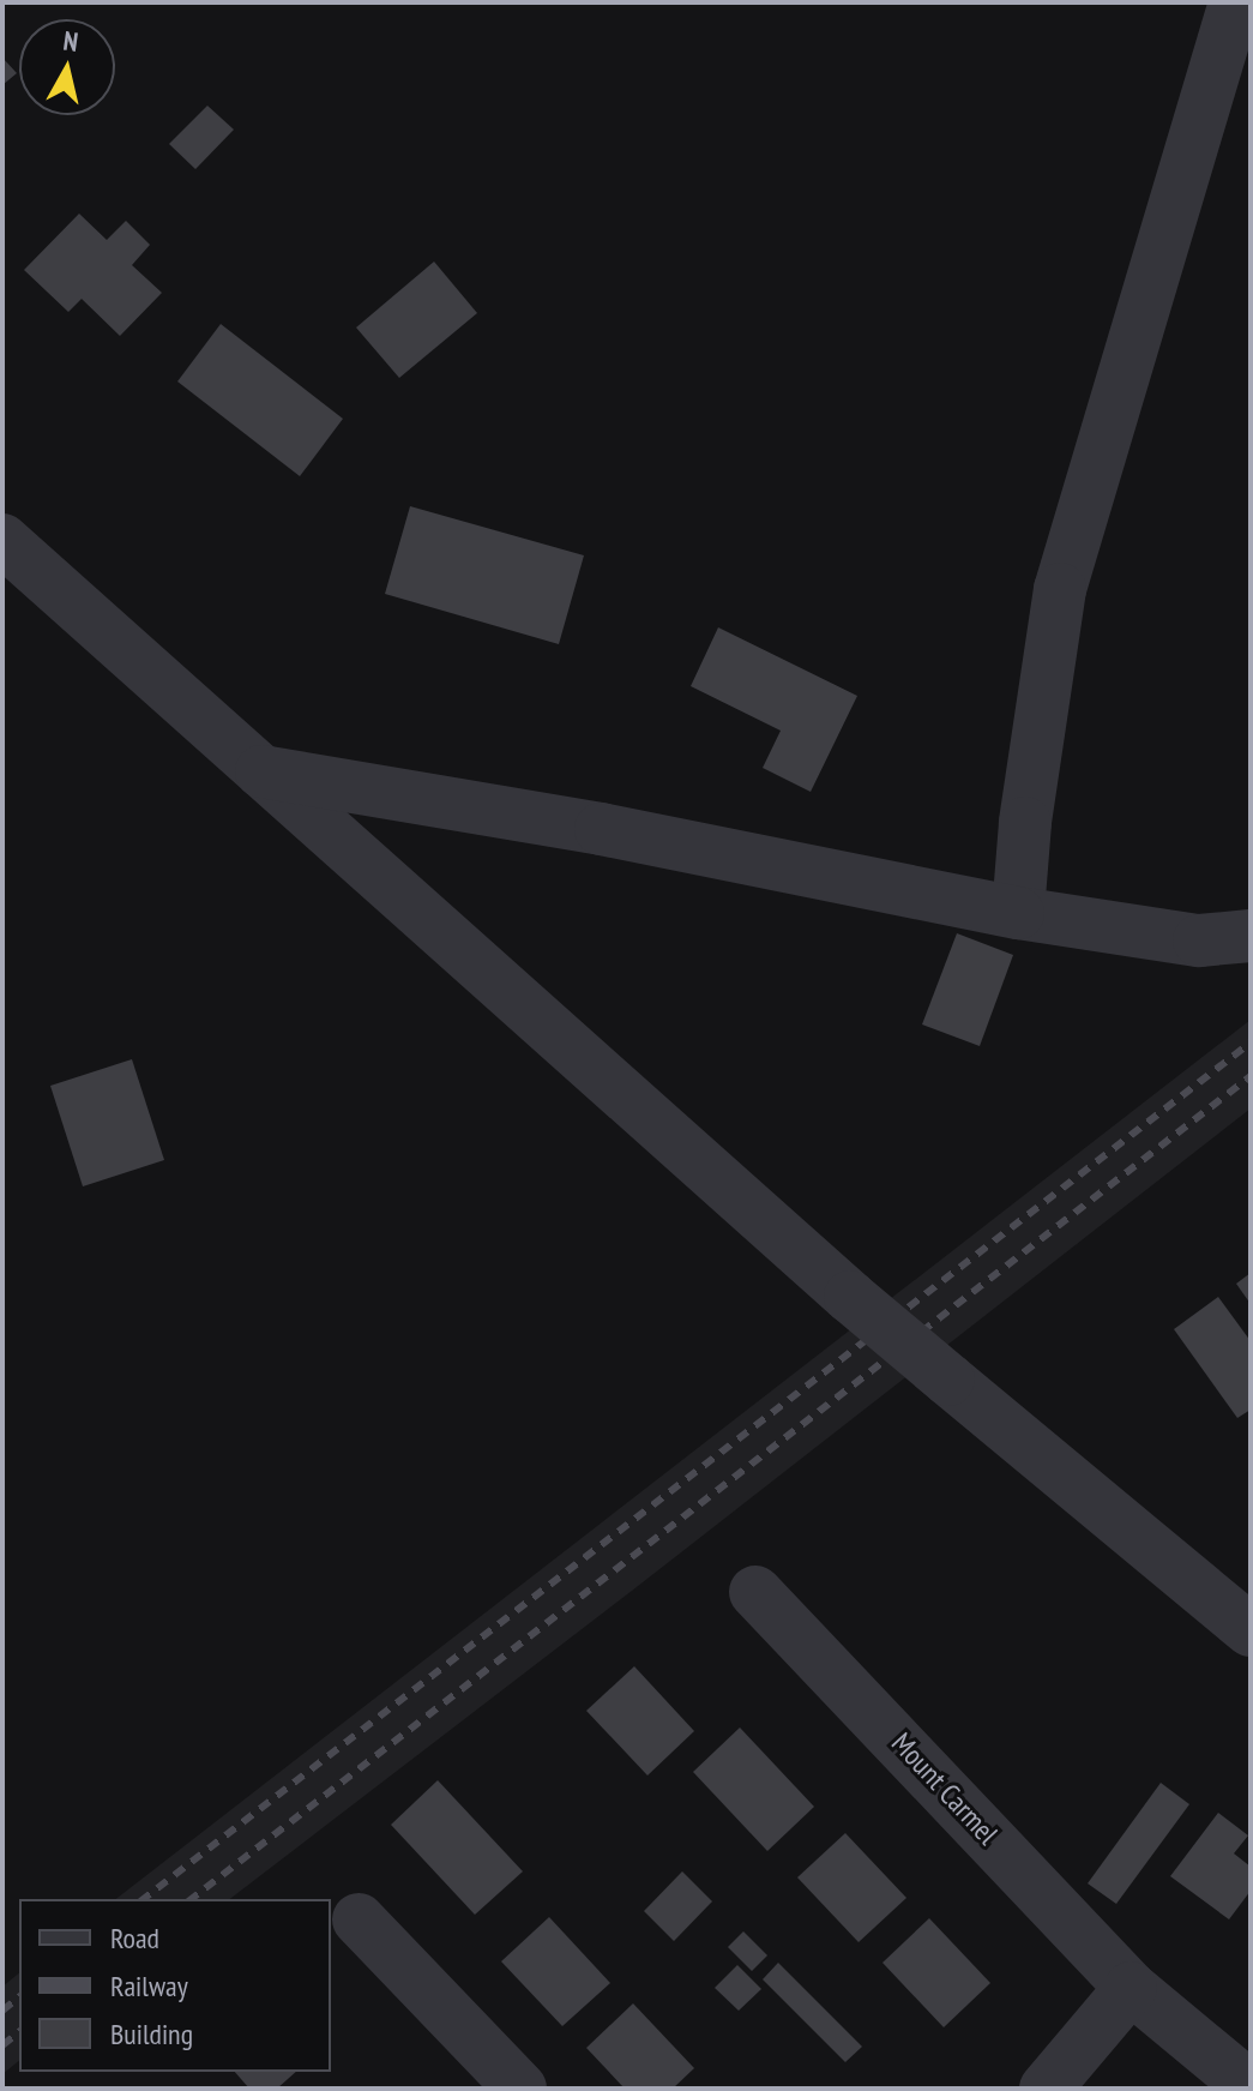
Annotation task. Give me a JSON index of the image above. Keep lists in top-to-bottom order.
{
  "streets": {
    "street": ["Mount Carmel"]
  },
  "legend": ["Road", "Railway", "Building"],
  "north": "top"
}
